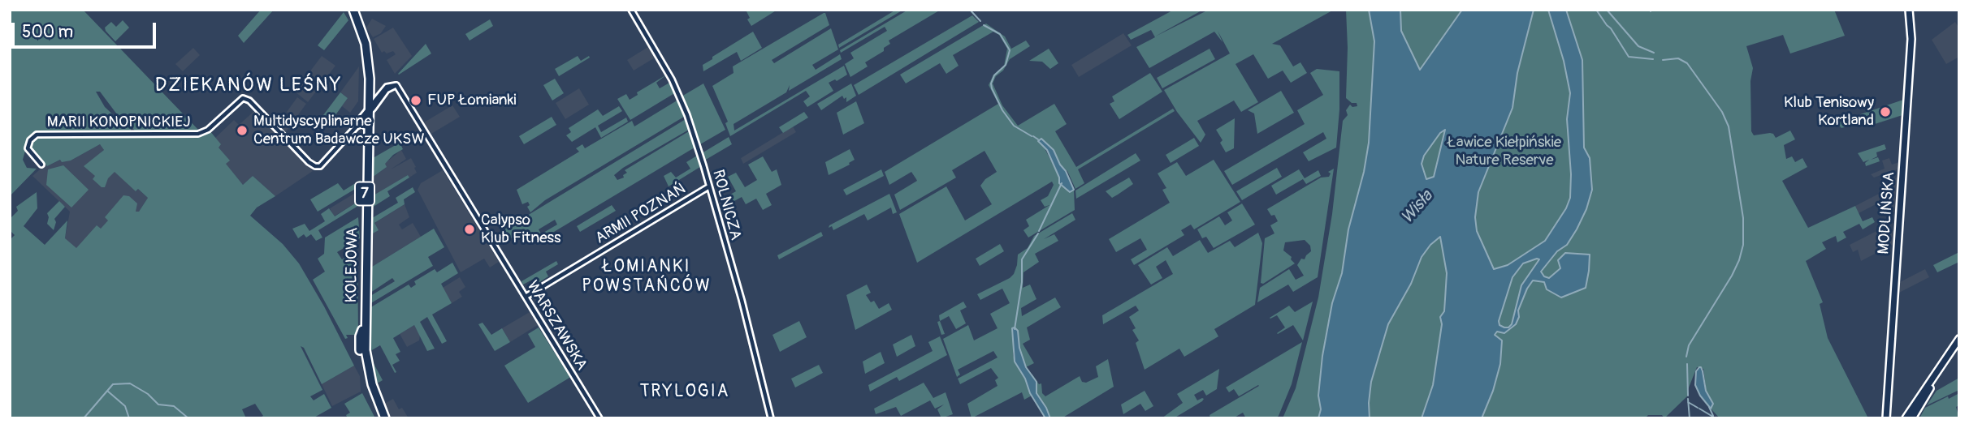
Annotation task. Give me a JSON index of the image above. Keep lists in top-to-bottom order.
{
  "streets": {
    "highway": ["7", "KOLEJOWA"],
    "main road": ["MODLIŃSKA"],
    "street": [
      "MARII KONOPNICKIEJ",
      "ROLNICZA",
      "ARMII POZNAŃ",
      "WARSZAWSKA"
    ]
  },
  "crossings": [
    ["MARII KONOPNICKIEJ", "KOLEJOWA"],
    ["ROLNICZA", "ARMII POZNAŃ"],
    ["ARMII POZNAŃ", "WARSZAWSKA"]
  ],
  "districts": ["DZIEKANÓW LEŚNY", "ŁOMIANKI POWSTAŃCÓW", "TRYLOGIA"],
  "water": ["Wisła"],
  "parks": ["Ławice Kiełpińskie Nature Reserve"],
  "places": [
    "FUP Łomianki",
    "Klub Tenisowy Kortland",
    "Multidyscyplinarne Centrum Badawcze UKSW",
    "Calypso Klub Fitness"
  ],
  "scale_bar": "500 m"
}
